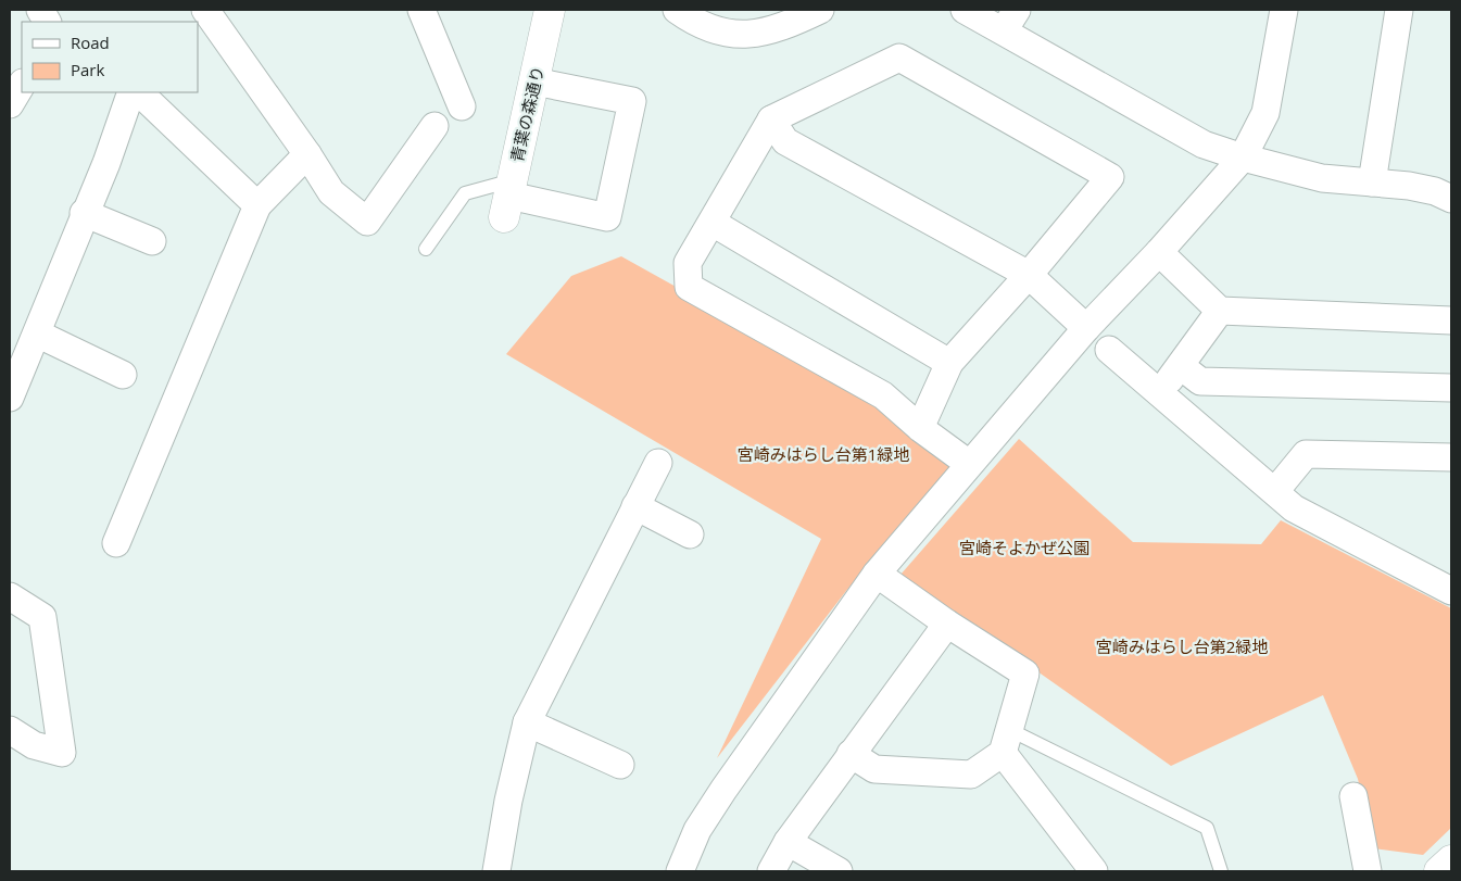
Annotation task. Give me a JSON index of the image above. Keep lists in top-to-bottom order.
{
  "streets": {
    "main road": ["青葉の森通り"]
  },
  "parks": ["宮崎みはらし台第1緑地", "宮崎そよかぜ公園", "宮崎みはらし台第2緑地"],
  "legend": ["Road", "Park"]
}
